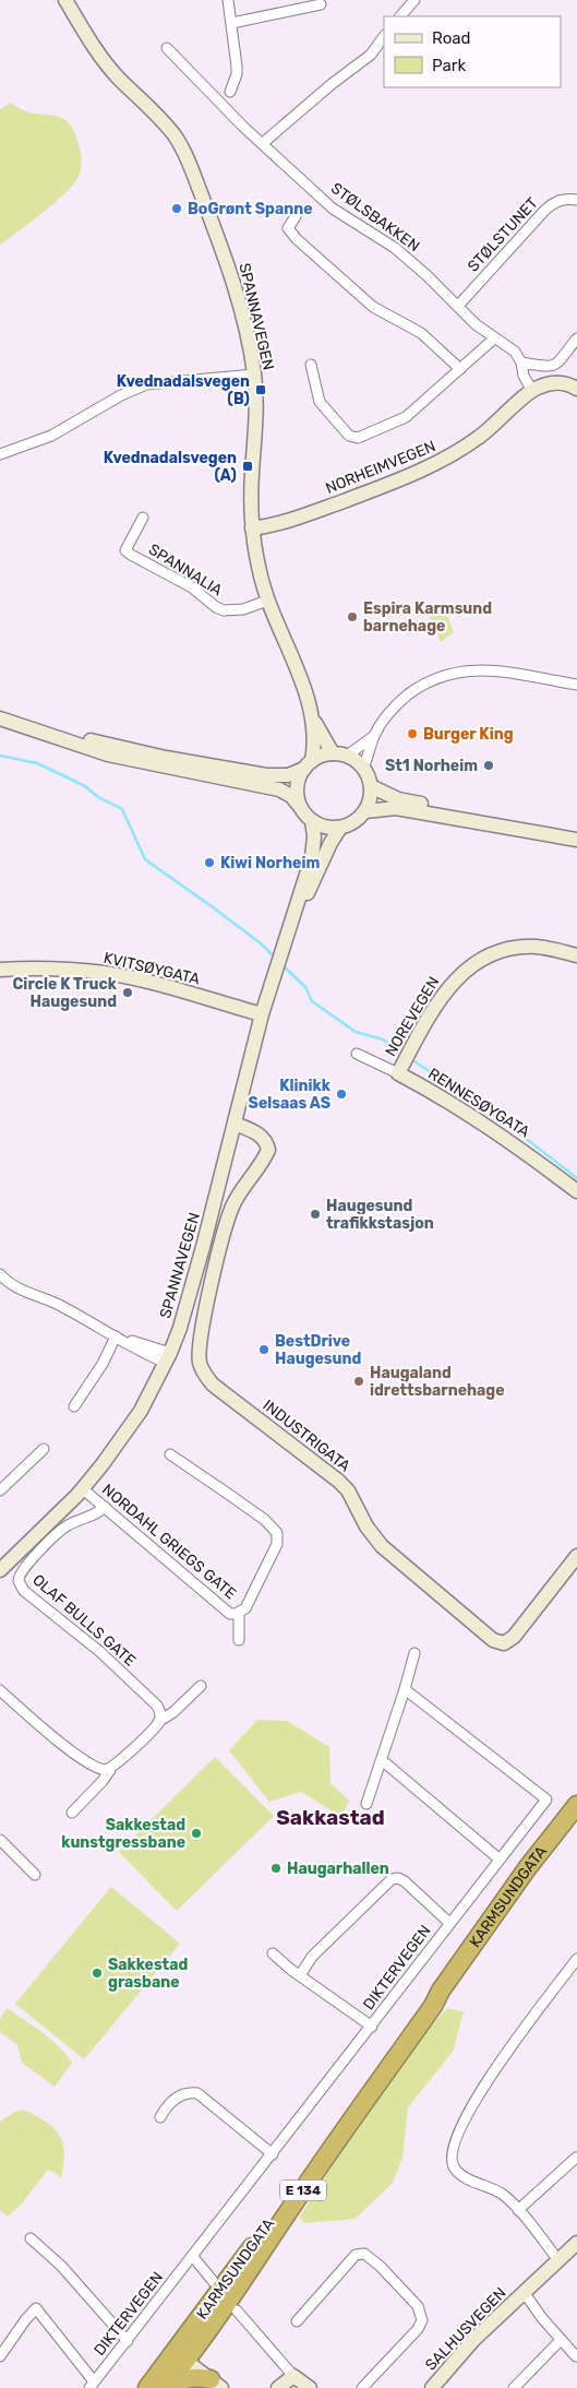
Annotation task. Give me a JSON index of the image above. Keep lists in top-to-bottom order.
{
  "streets": {
    "highway": ["KARMSUNDGATA", "E 134"],
    "main road": [
      "SPANNAVEGEN",
      "NORHEIMVEGEN",
      "KVITSØYGATA",
      "NOREVEGEN",
      "RENNESØYGATA",
      "INDUSTRIGATA",
      "SALHUSVEGEN"
    ],
    "street": [
      "STØLSBAKKEN",
      "STØLSTUNET",
      "SPANNALIA",
      "NORDAHL GRIEGS GATE",
      "OLAF BULLS GATE",
      "DIKTERVEGEN"
    ]
  },
  "crossings": [
    ["STØLSBAKKEN", "STØLSTUNET"],
    ["SPANNAVEGEN", "NORHEIMVEGEN"],
    ["SPANNAVEGEN", "SPANNALIA"],
    ["SPANNAVEGEN", "KVITSØYGATA"],
    ["SPANNAVEGEN", "INDUSTRIGATA"],
    ["SPANNAVEGEN", "NORDAHL GRIEGS GATE"],
    ["NOREVEGEN", "RENNESØYGATA"],
    ["NORDAHL GRIEGS GATE", "OLAF BULLS GATE"]
  ],
  "districts": ["Sakkastad"],
  "places": {
    "other": [
      "BoGrønt Spanne",
      "Espira Karmsund barnehage",
      "Burger King",
      "St1 Norheim",
      "Kiwi Norheim",
      "Circle K Truck Haugesund",
      "Klinikk Selsaas AS",
      "Haugesund trafikkstasjon",
      "BestDrive Haugesund",
      "Haugaland idrettsbarnehage",
      "Sakkestad kunstgressbane",
      "Haugarhallen",
      "Sakkestad grasbane"
    ],
    "transit": ["Kvednadalsvegen (B)", "Kvednadalsvegen (A)"]
  },
  "legend": ["Road", "Park"]
}
